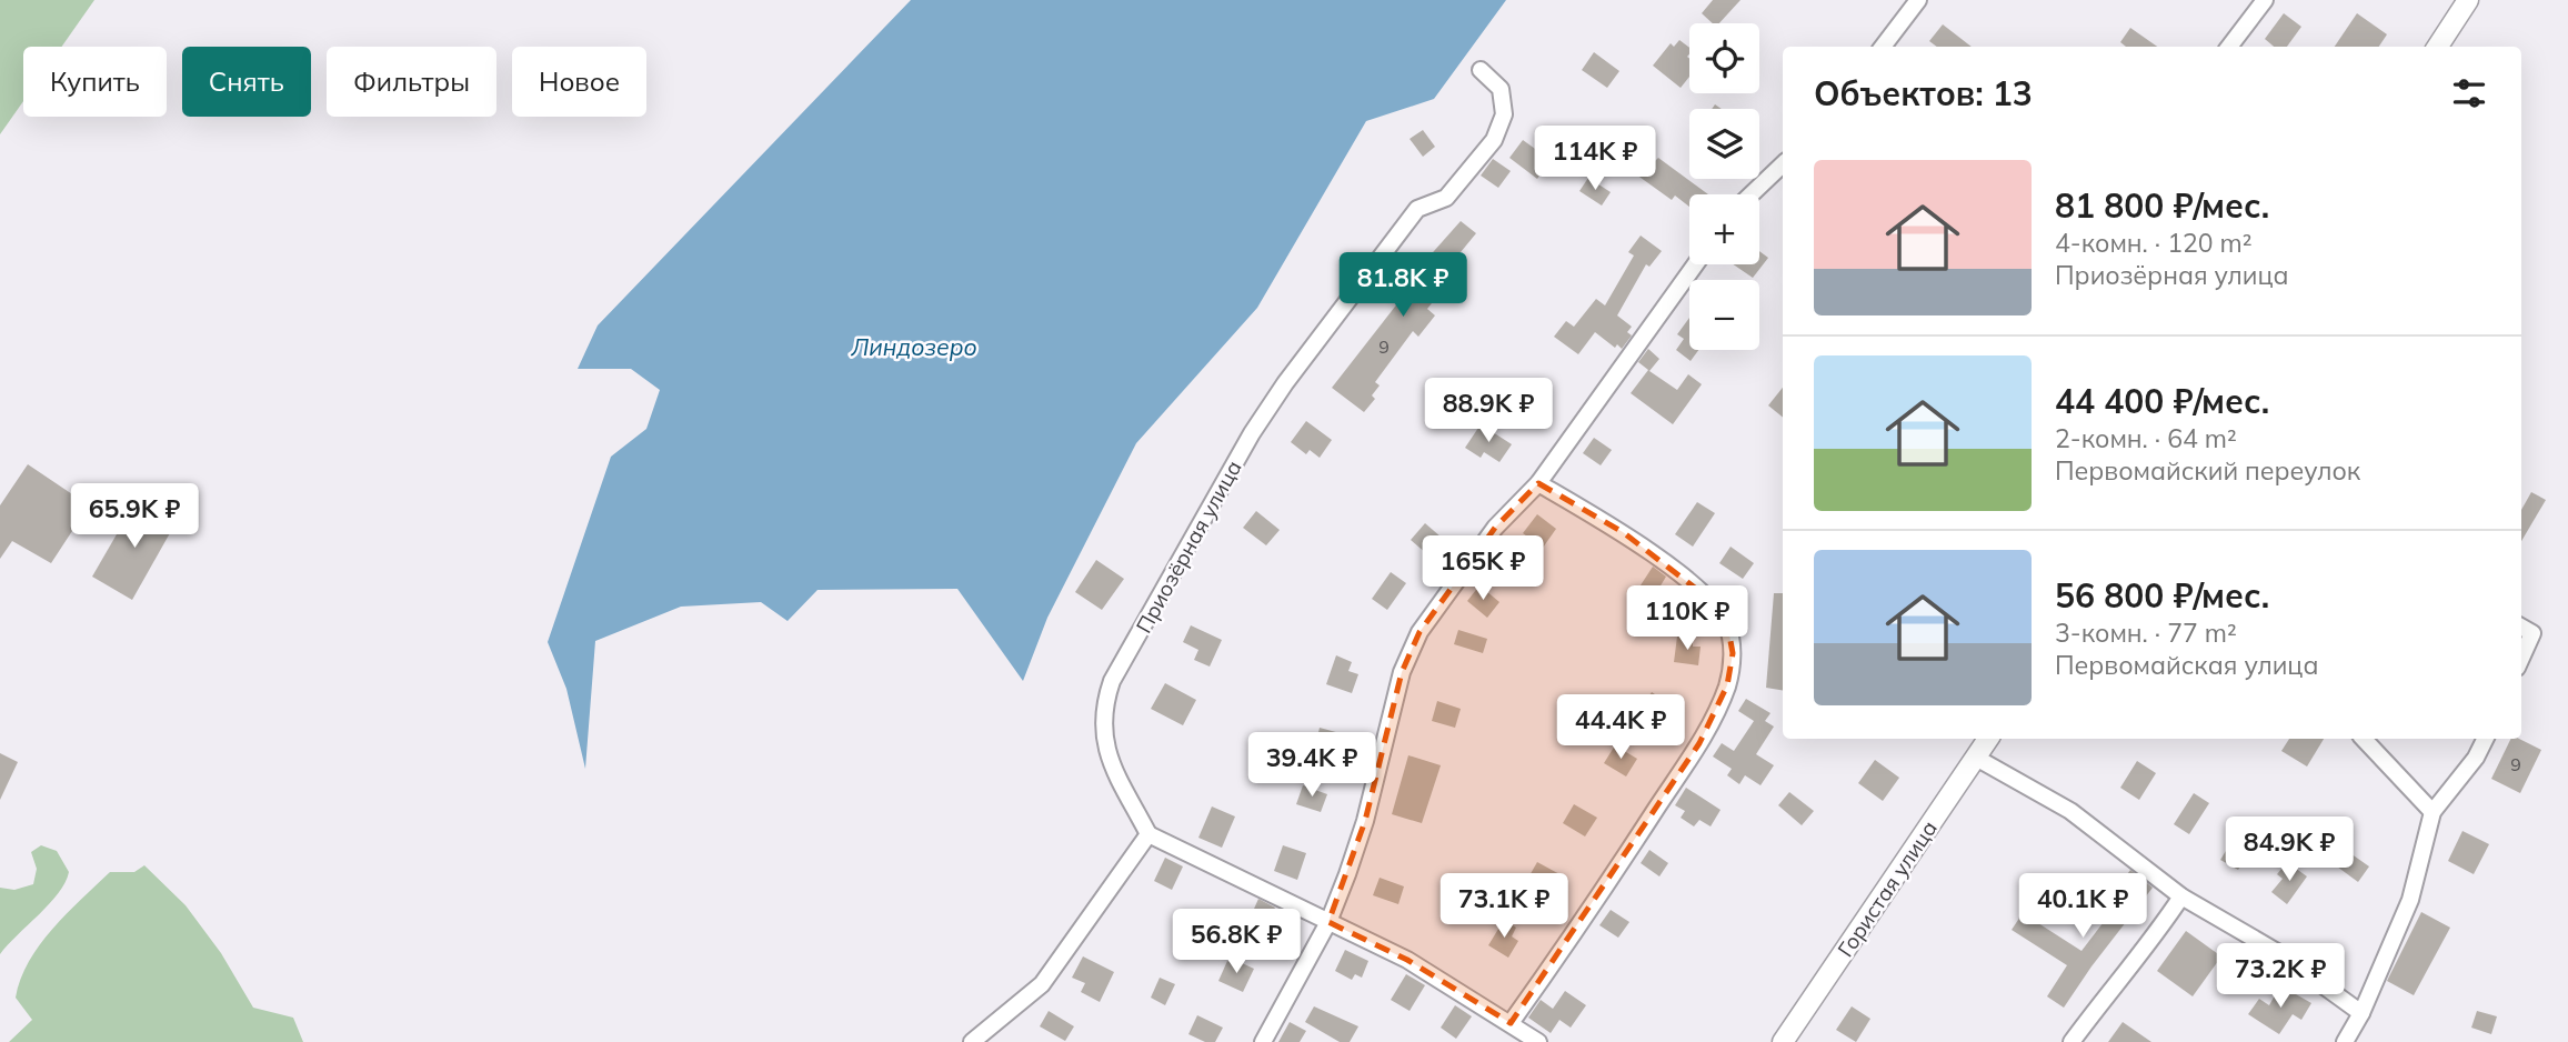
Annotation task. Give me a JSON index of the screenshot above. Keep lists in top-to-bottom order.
{
  "streets": {
    "street": ["Приозёрная улица", "Гористая улица"]
  },
  "water": ["Линдозеро"],
  "house_numbers": ["9", "9"],
  "page": {
    "map_buttons": ["+", "−"],
    "chip": [
      "Купить",
      "Снять",
      "Фильтры",
      "Новое"
    ],
    "heading": "Объектов: 13",
    "price": [
      "114K ₽",
      "81.8K ₽",
      "88.9K ₽",
      "65.9K ₽",
      "165K ₽",
      "110K ₽",
      "44.4K ₽",
      "39.4K ₽",
      "84.9K ₽",
      "73.1K ₽",
      "40.1K ₽",
      "56.8K ₽",
      "73.2K ₽"
    ],
    "list": [
      {
        "name": "81 800 ₽/мес.",
        "note": "4-комн. · 120 m² · Приозёрная улица"
      },
      {
        "name": "44 400 ₽/мес.",
        "note": "2-комн. · 64 m² · Первомайский переулок"
      },
      {
        "name": "56 800 ₽/мес.",
        "note": "3-комн. · 77 m² · Первомайская улица"
      }
    ]
  }
}
